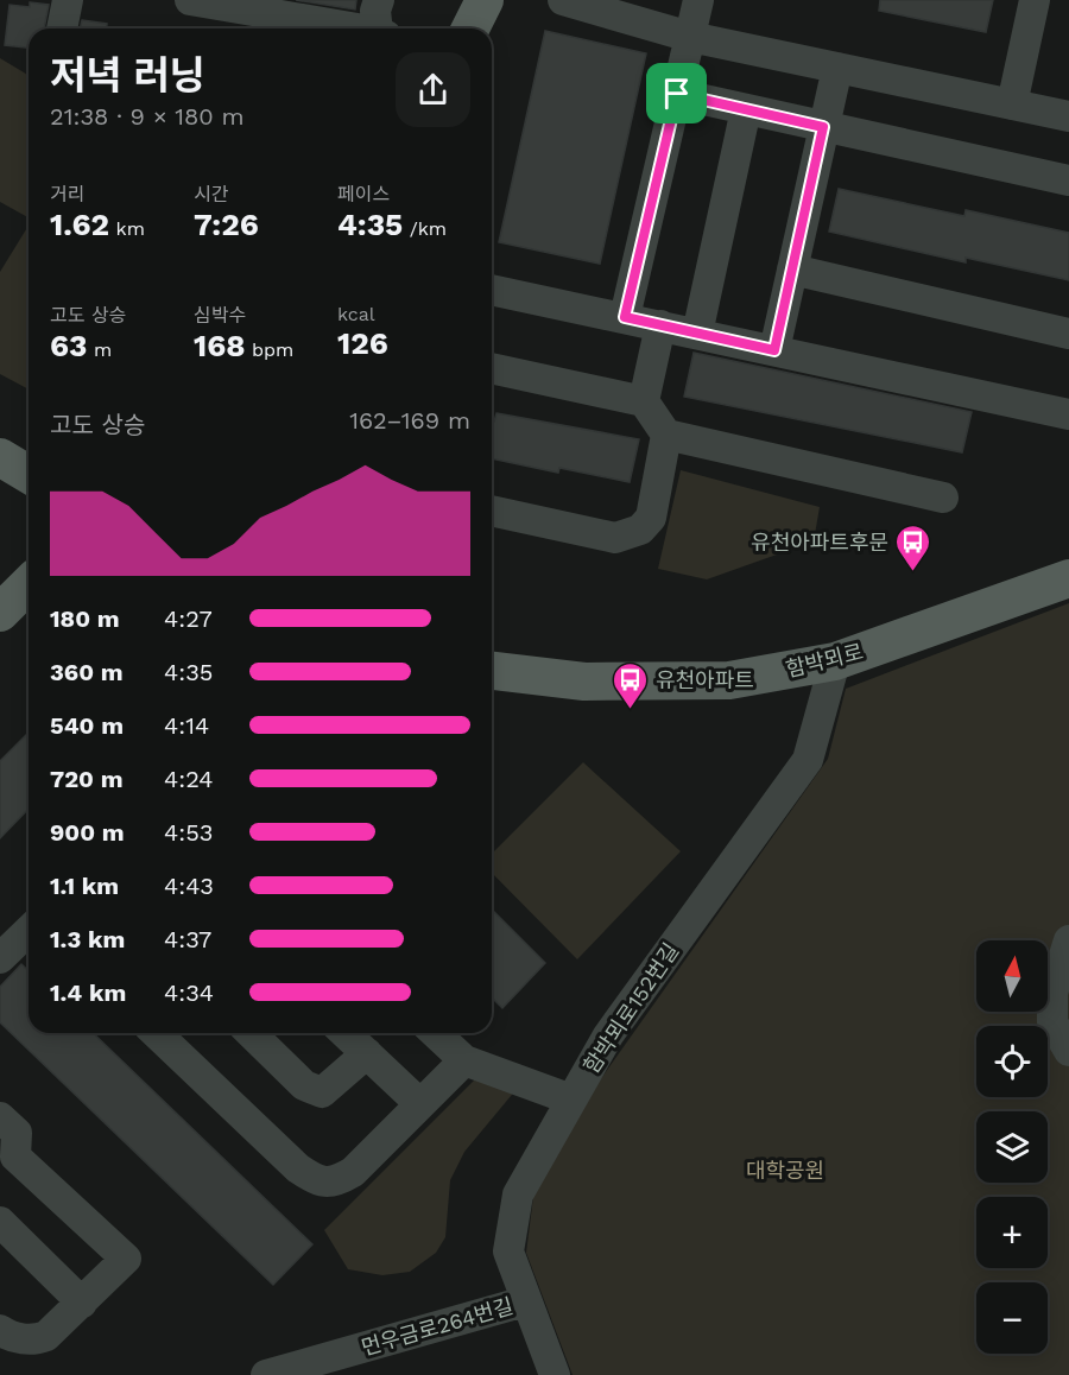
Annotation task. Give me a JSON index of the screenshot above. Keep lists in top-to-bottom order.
{
  "streets": {
    "main road": ["함박뫼로"],
    "street": ["함박뫼로152번길", "먼우금로264번길"]
  },
  "crossings": [
    ["함박뫼로", "함박뫼로152번길"],
    ["함박뫼로152번길", "먼우금로264번길"]
  ],
  "parks": ["대학공원"],
  "places": {
    "bus stop": ["유천아파트후문", "유천아파트"]
  },
  "north": "top",
  "page": {
    "heading": ["저녁 러닝", "21:38 · 9 × 180 m"],
    "stats": [
      ["거리", "1.62 km"],
      ["시간", "7:26"],
      ["페이스", "4:35 /km"],
      ["고도 상승", "63 m"],
      ["심박수", "168 bpm"],
      ["kcal", "126"]
    ],
    "chart": ["고도 상승", "162–169 m"],
    "list": [
      {
        "name": "180 m",
        "note": "4:27"
      },
      {
        "name": "360 m",
        "note": "4:35"
      },
      {
        "name": "540 m",
        "note": "4:14"
      },
      {
        "name": "720 m",
        "note": "4:24"
      },
      {
        "name": "900 m",
        "note": "4:53"
      },
      {
        "name": "1.1 km",
        "note": "4:43"
      },
      {
        "name": "1.3 km",
        "note": "4:37"
      },
      {
        "name": "1.4 km",
        "note": "4:34"
      }
    ],
    "map_buttons": ["+", "−"]
  }
}
